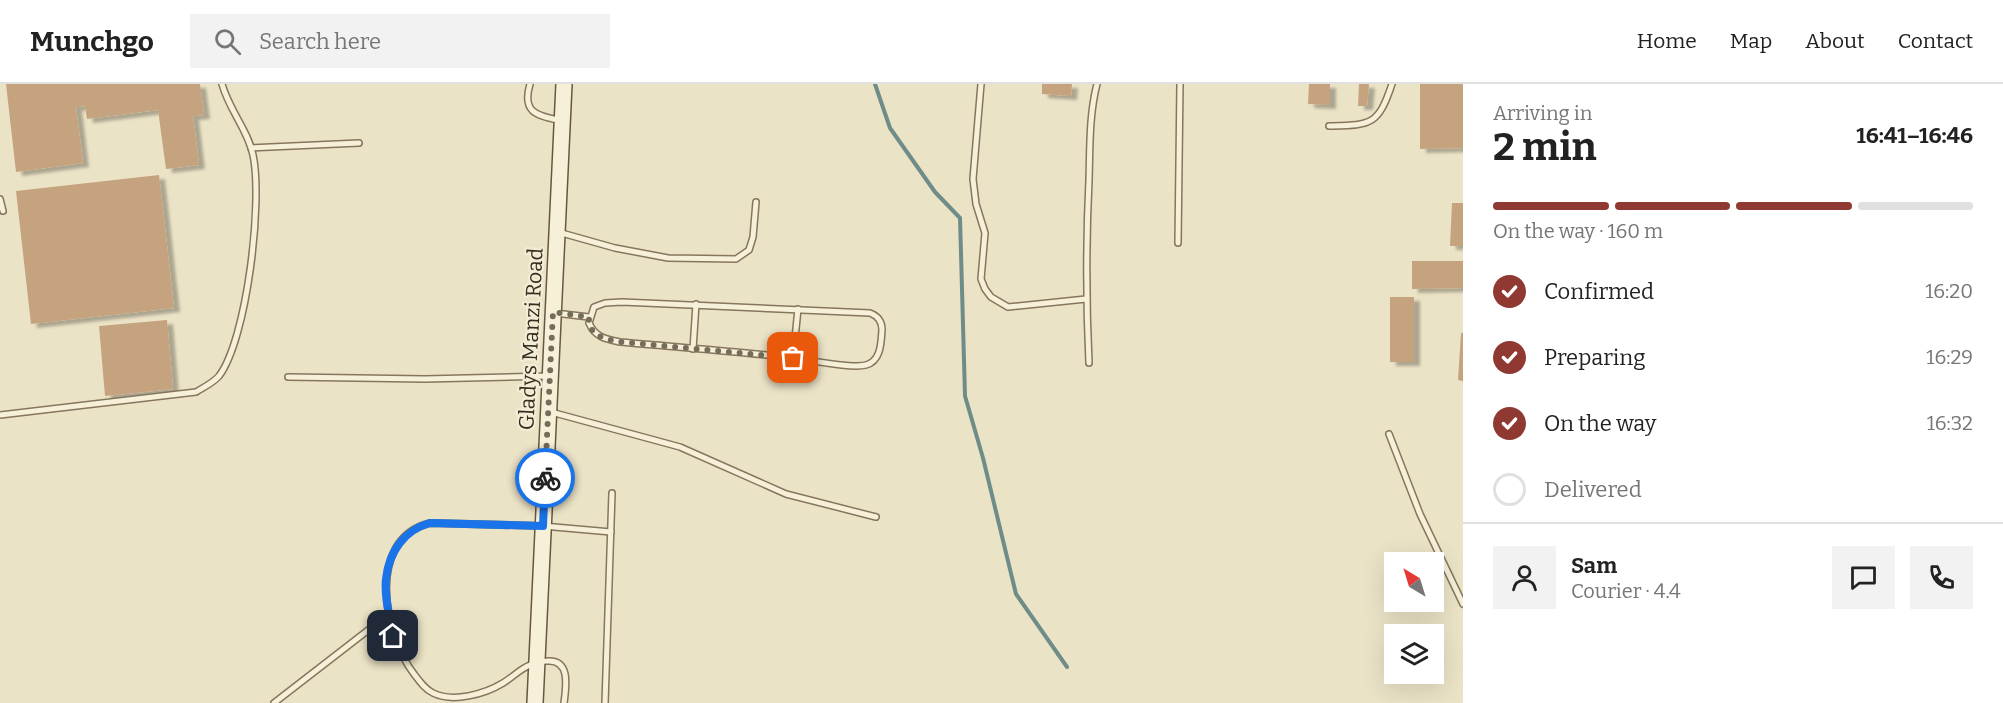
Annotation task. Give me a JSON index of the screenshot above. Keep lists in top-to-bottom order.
{
  "streets": {
    "main road": ["Gladys Manzi Road"]
  },
  "north": "top left",
  "page": {
    "header": "Munchgo",
    "search": "Search here",
    "nav": [
      "Home",
      "Map",
      "About",
      "Contact"
    ],
    "heading": ["2 min", "Arriving in", "16:41–16:46"],
    "panel": ["Sam", "Courier · 4.4"],
    "bar": "On the way · 160 m",
    "list": [
      ["Confirmed", "16:20"],
      ["Preparing", "16:29"],
      ["On the way", "16:32"],
      "Delivered"
    ]
  }
}
